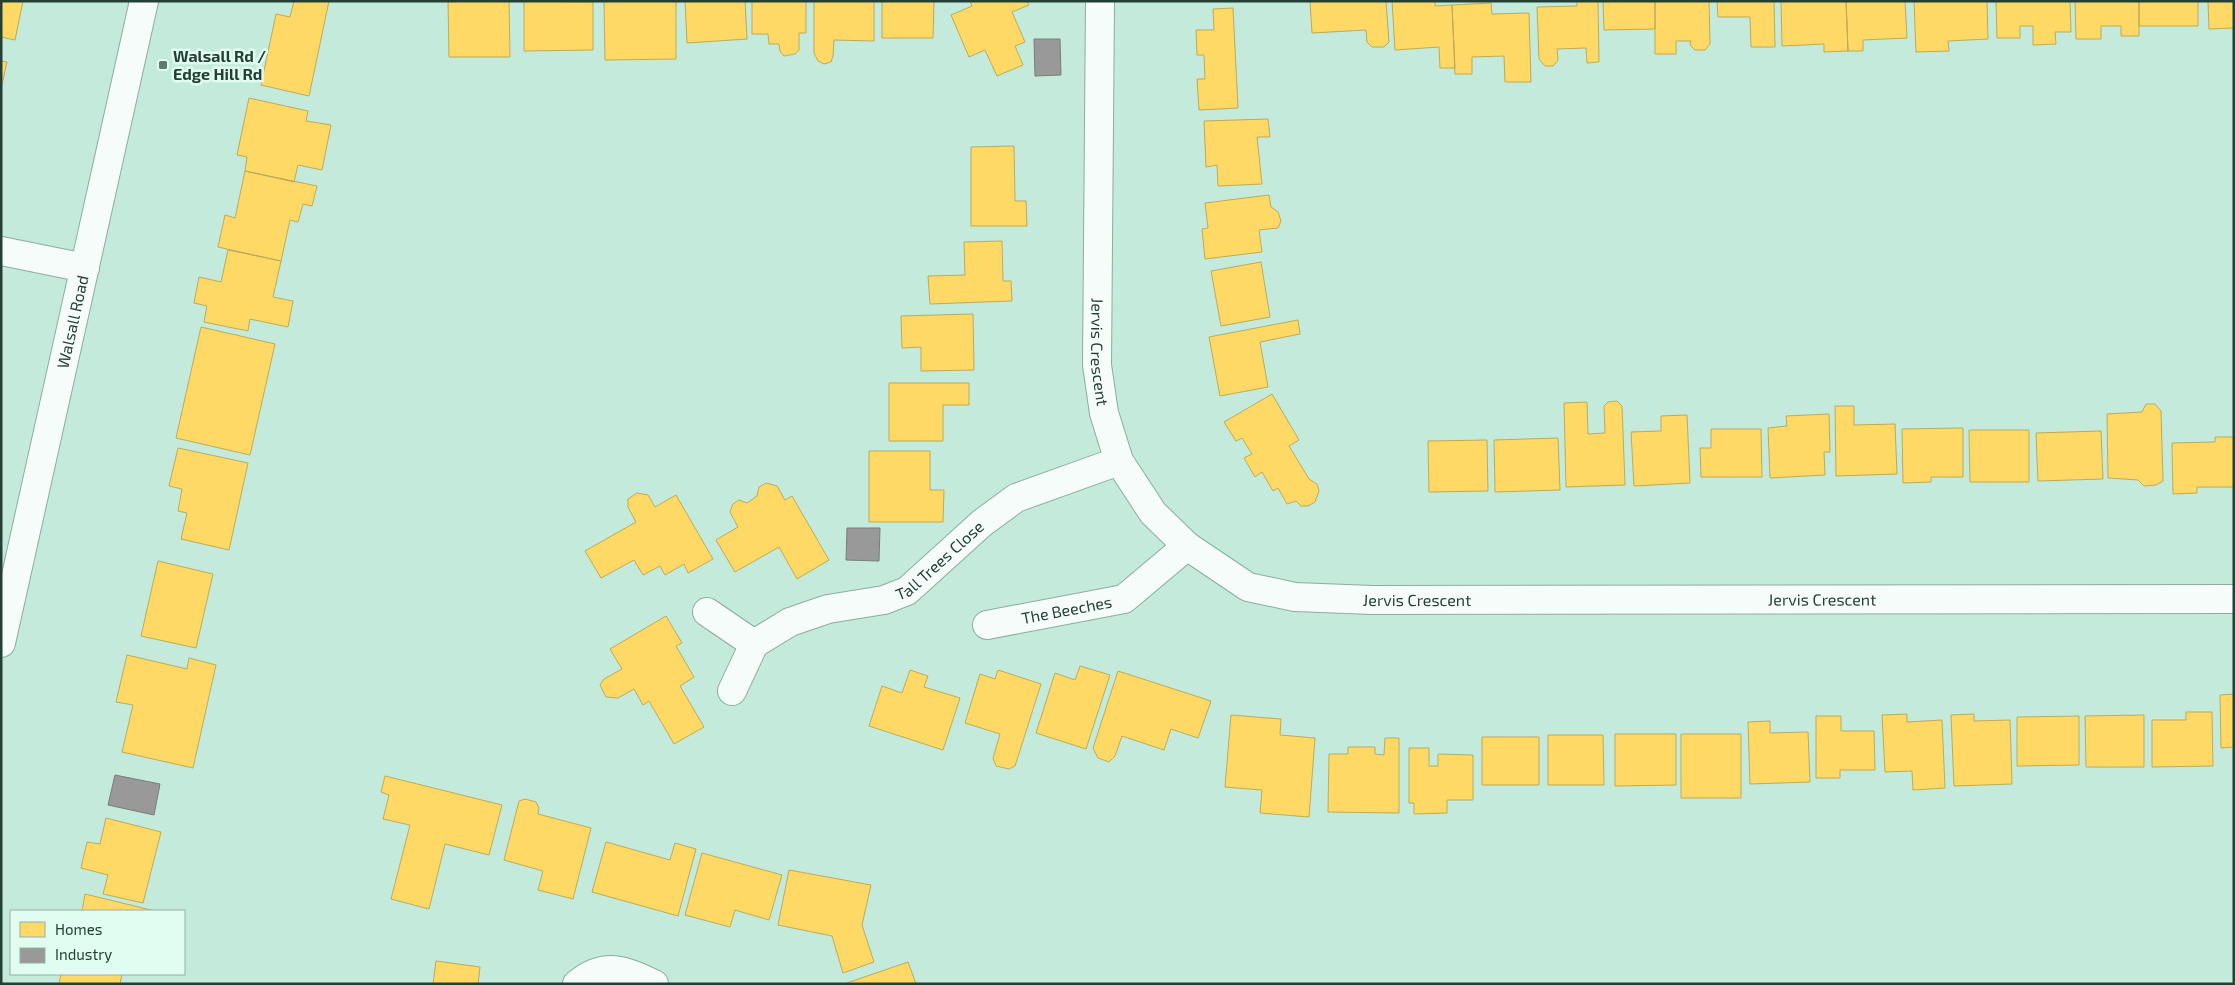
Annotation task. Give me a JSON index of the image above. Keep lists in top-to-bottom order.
{
  "streets": {
    "street": [
      "Walsall Road",
      "Jervis Crescent",
      "Tall Trees Close",
      "The Beeches"
    ]
  },
  "crossings": [
    ["Jervis Crescent", "Tall Trees Close"],
    ["Jervis Crescent", "The Beeches"]
  ],
  "places": {
    "transit": ["Walsall Rd / Edge Hill Rd"]
  },
  "legend": ["Homes", "Industry"]
}
